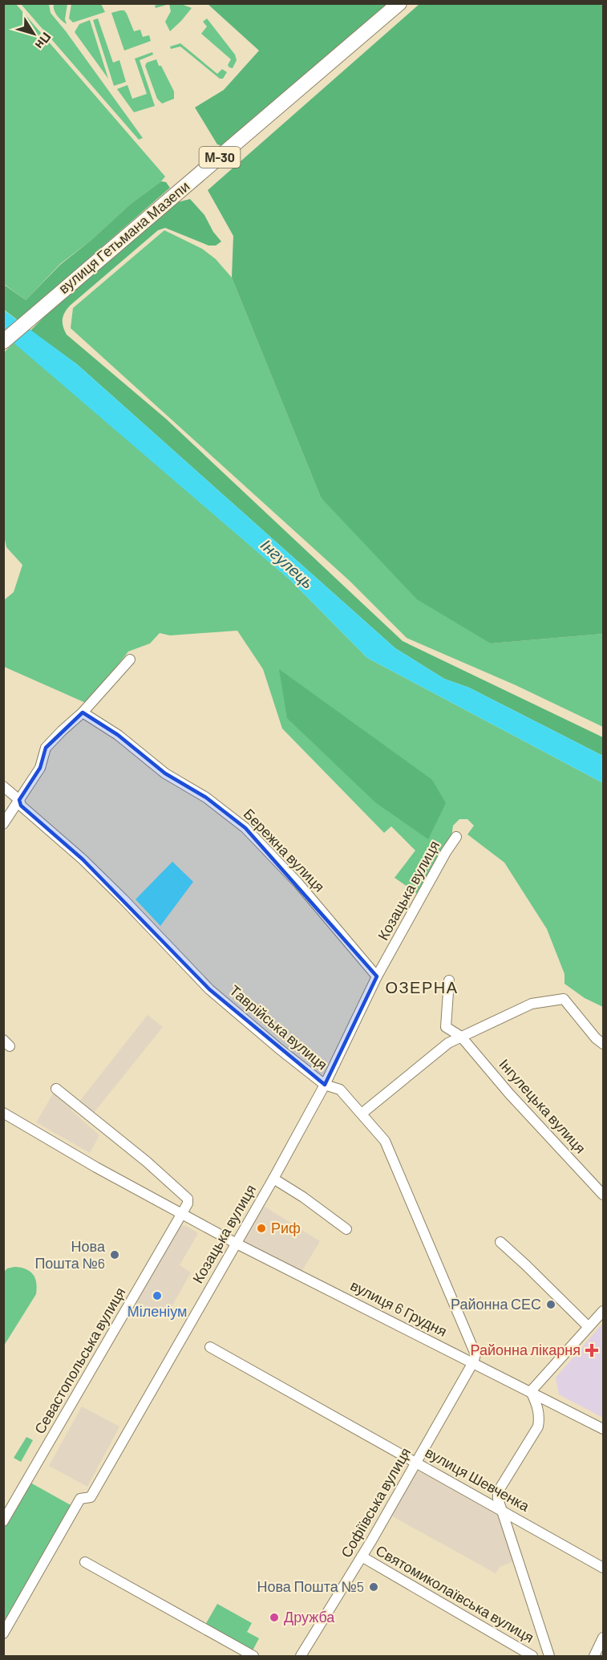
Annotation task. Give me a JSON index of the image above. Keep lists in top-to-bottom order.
{
  "streets": {
    "highway": ["М-30", "вулиця Гетьмана Мазепи"],
    "street": [
      "Бережна вулиця",
      "Козацька вулиця",
      "Таврійська вулиця",
      "Інгулецька вулиця",
      "вулиця 6 Грудня",
      "Севастопольська вулиця",
      "вулиця Шевченка",
      "Софіївська вулиця",
      "Святомиколаївська вулиця"
    ]
  },
  "crossings": [
    ["Бережна вулиця", "Козацька вулиця"],
    ["Козацька вулиця", "Таврійська вулиця"],
    ["Козацька вулиця", "вулиця 6 Грудня"],
    ["Таврійська вулиця", "вулиця 6 Грудня"],
    ["Таврійська вулиця", "Софіївська вулиця"],
    ["вулиця 6 Грудня", "Севастопольська вулиця"],
    ["вулиця 6 Грудня", "Софіївська вулиця"],
    ["вулиця Шевченка", "Софіївська вулиця"],
    ["Софіївська вулиця", "Святомиколаївська вулиця"]
  ],
  "districts": ["ОЗЕРНА"],
  "water": ["Інгулець"],
  "places": {
    "other": [
      "Риф",
      "Нова Пошта №6",
      "Міленіум",
      "Районна СЕС",
      "Нова Пошта №5",
      "Дружба"
    ],
    "health": ["Районна лікарня"]
  },
  "north": "bottom right"
}
